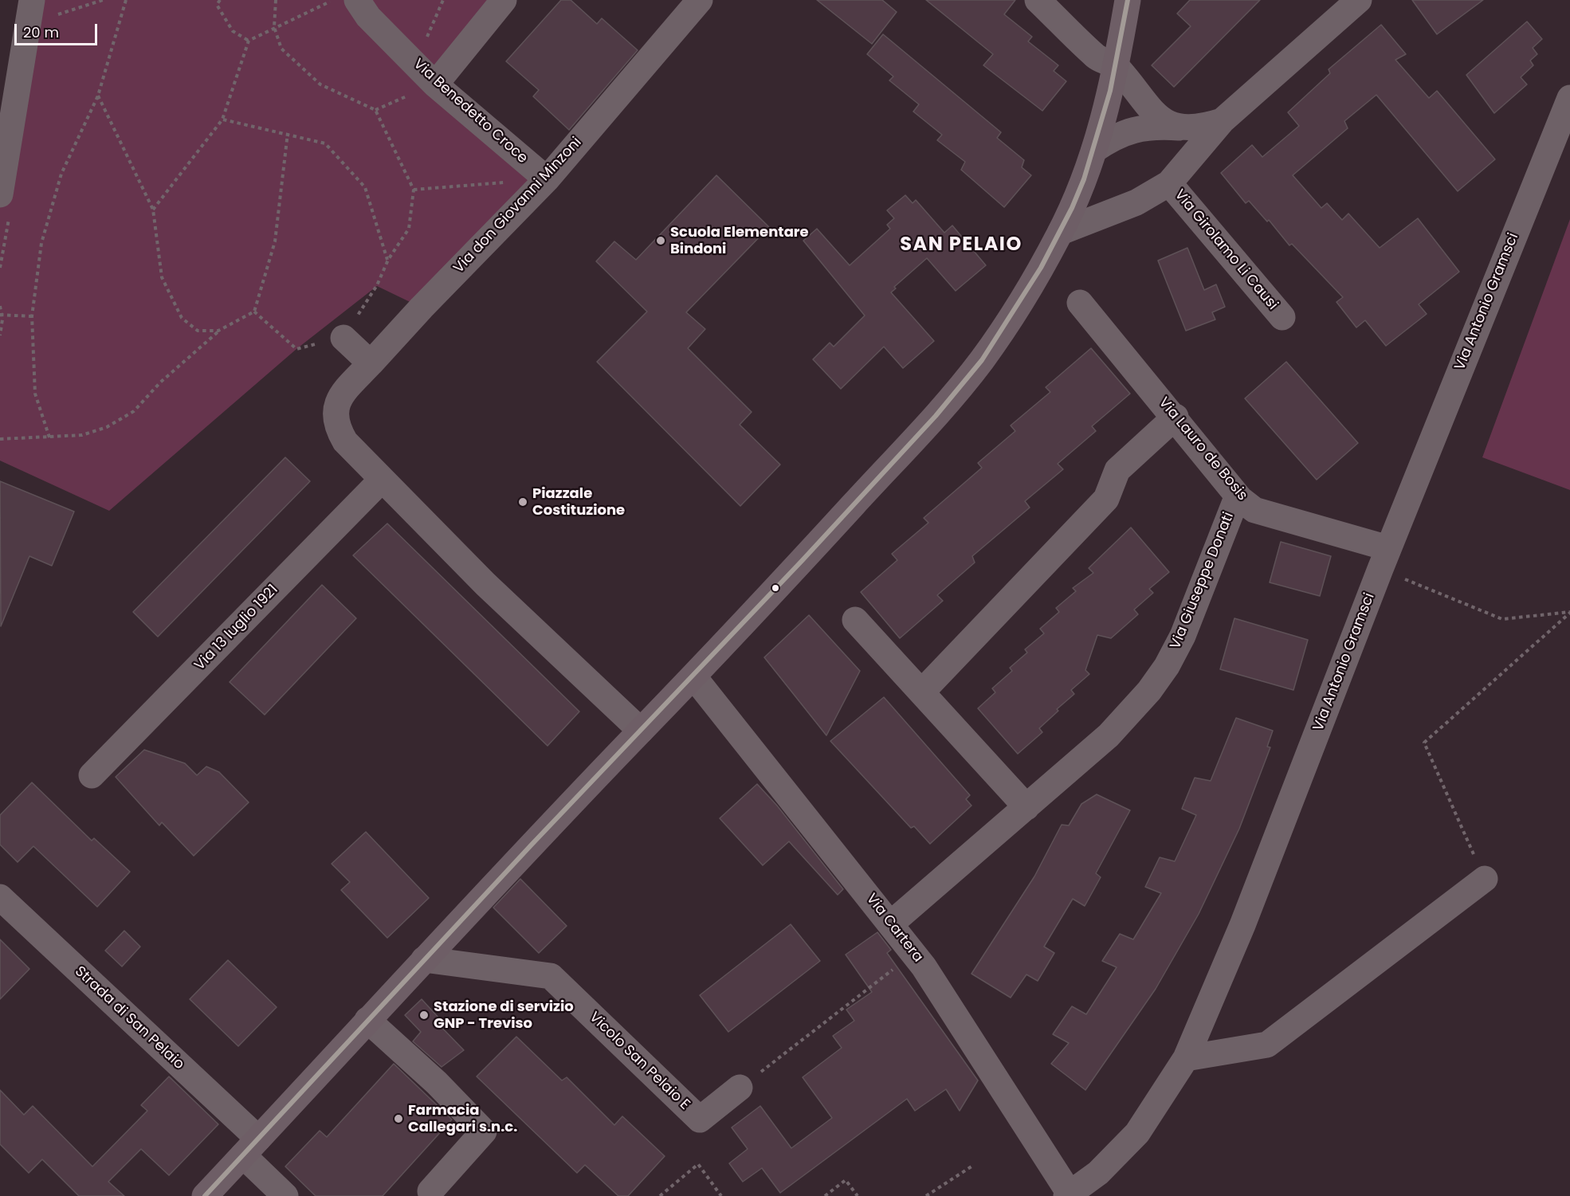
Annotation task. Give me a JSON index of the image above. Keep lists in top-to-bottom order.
{
  "streets": {
    "street": [
      "Via Benedetto Croce",
      "Via don Giovanni Minzoni",
      "Via Girolamo Li Causi",
      "Via Antonio Gramsci",
      "Via Lauro de Bosis",
      "Via Giuseppe Donati",
      "Via 13 luglio 1921",
      "Via Cartera",
      "Strada di San Pelaio",
      "Vicolo San Pelaio E"
    ]
  },
  "crossings": [
    ["Via Benedetto Croce", "Via don Giovanni Minzoni"],
    ["Via Antonio Gramsci", "Via Lauro de Bosis"],
    ["Via Antonio Gramsci", "Via Cartera"],
    ["Via Lauro de Bosis", "Via Giuseppe Donati"],
    ["Via Giuseppe Donati", "Via Cartera"]
  ],
  "districts": ["SAN PELAIO"],
  "places": [
    "Scuola Elementare Bindoni",
    "Piazzale Costituzione",
    "Stazione di servizio GNP - Treviso",
    "Farmacia Callegari s.n.c."
  ],
  "scale_bar": "20 m"
}
